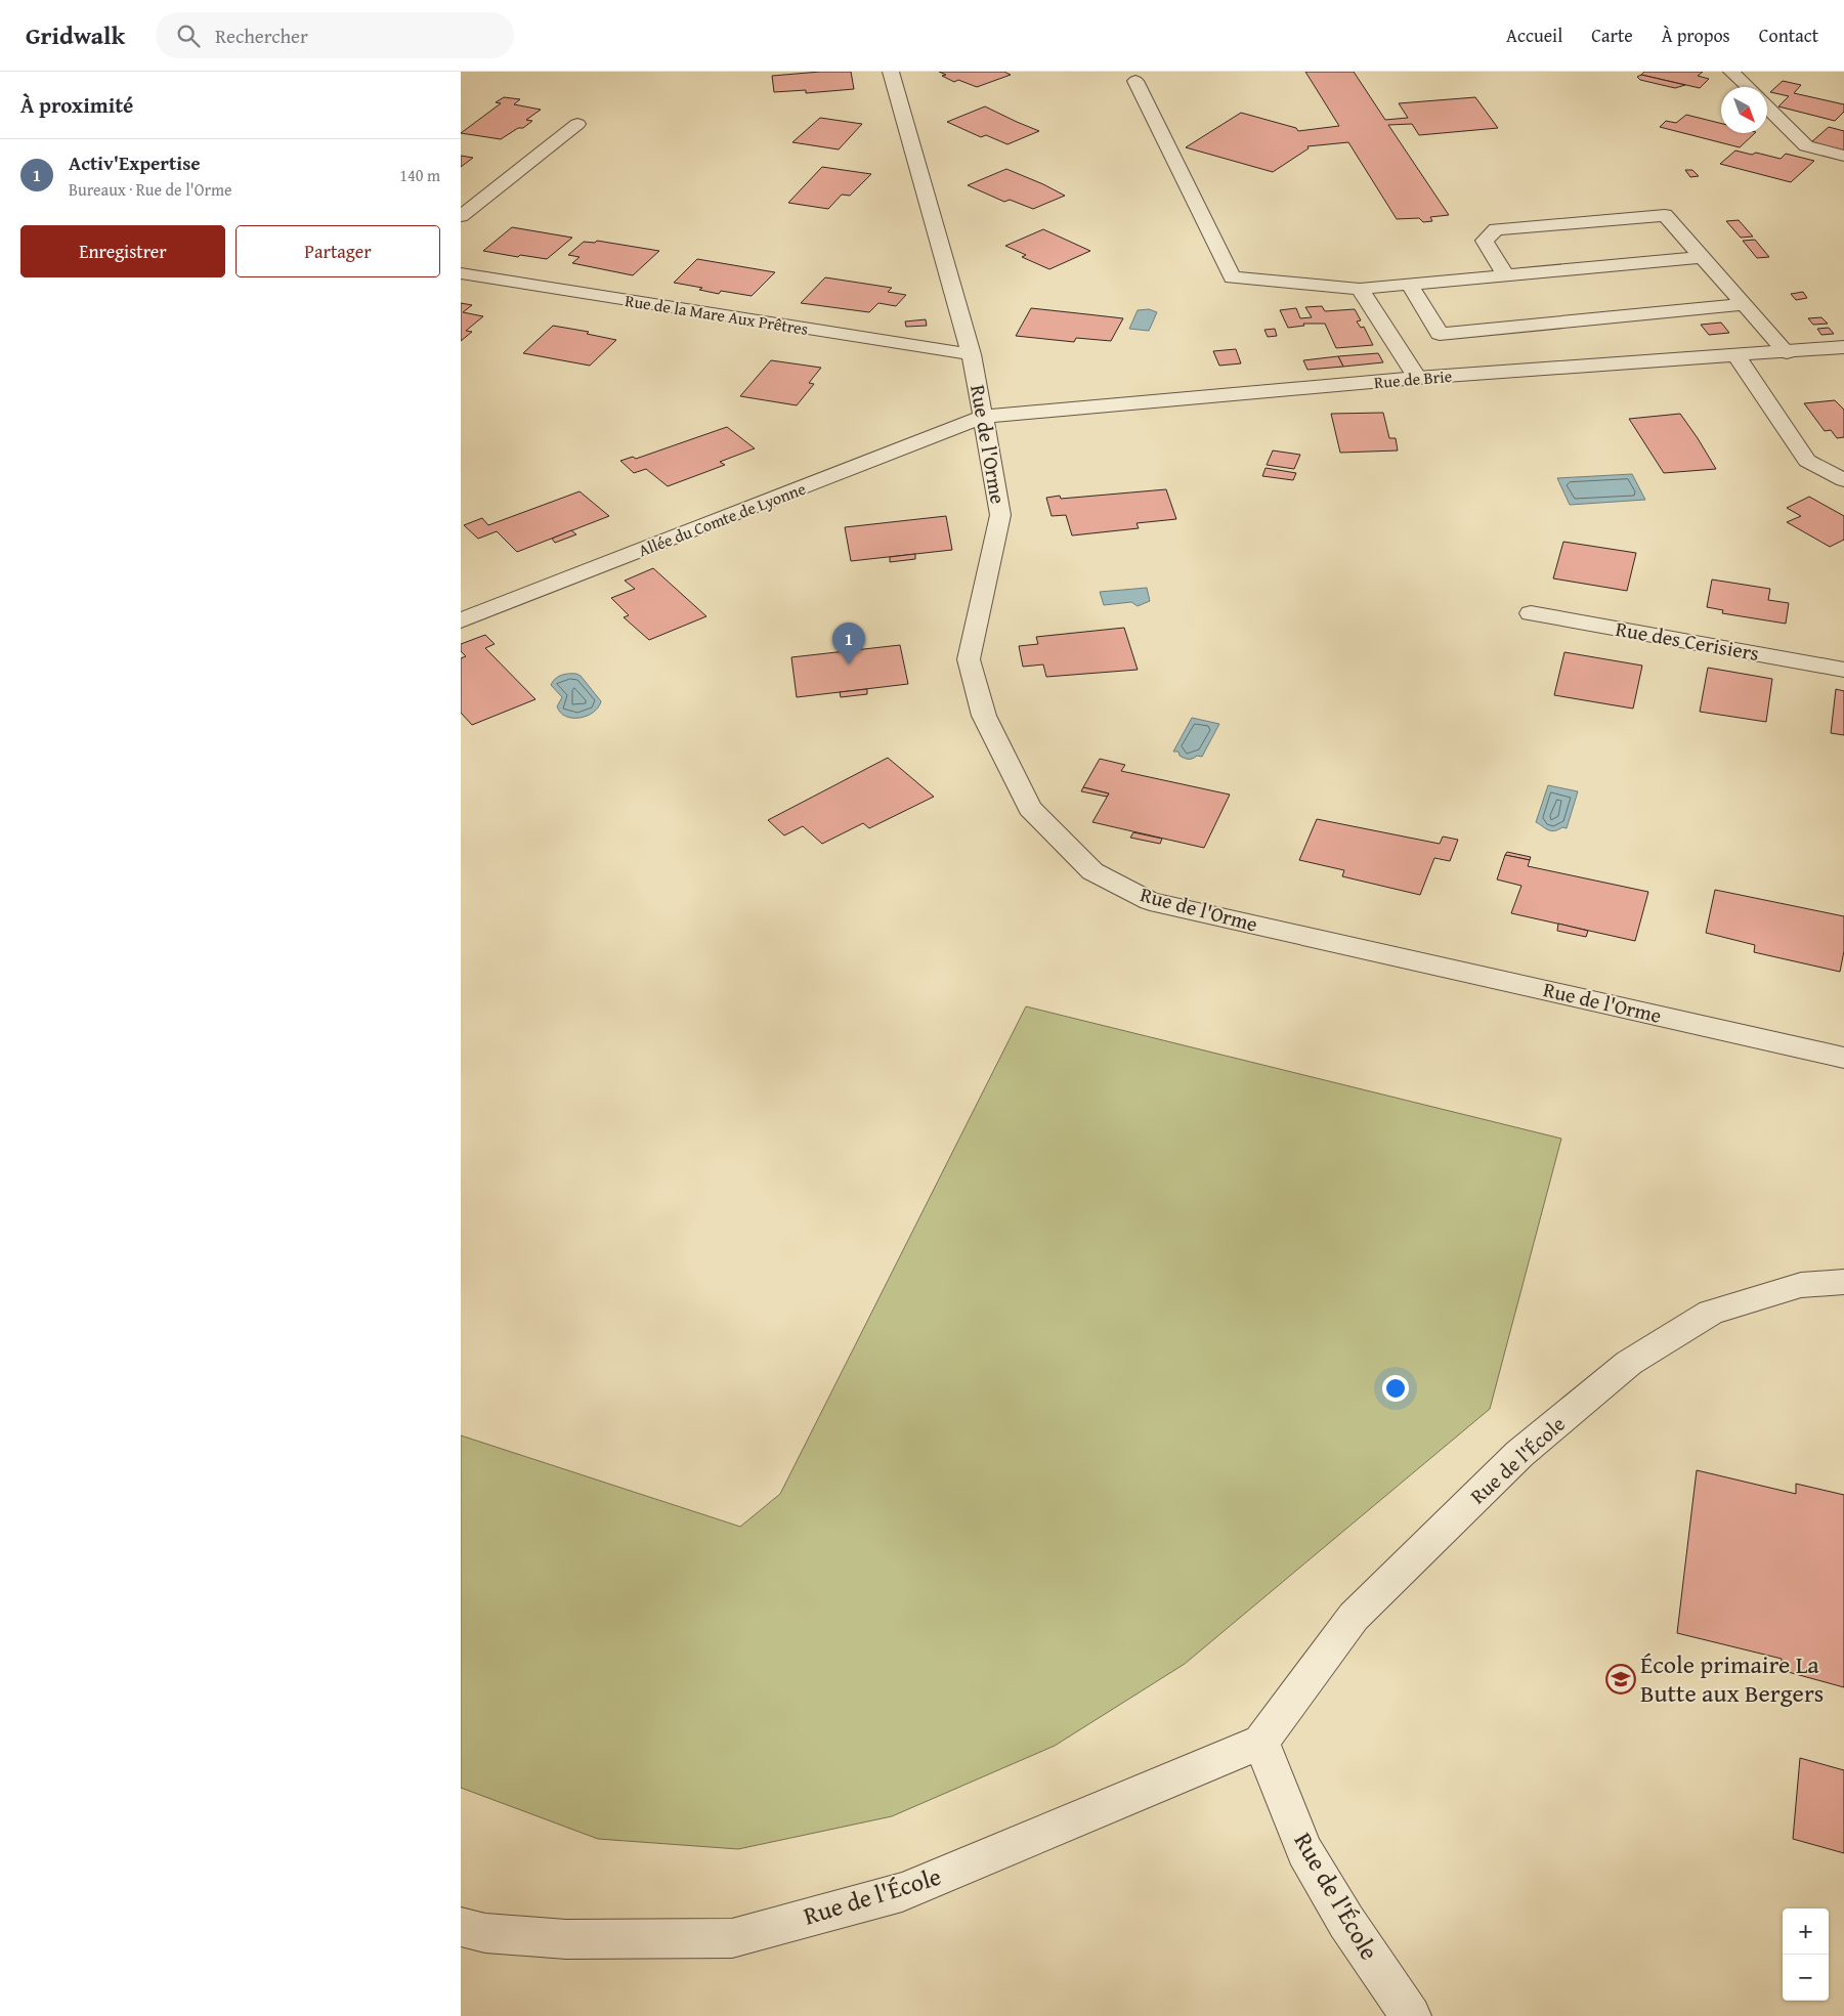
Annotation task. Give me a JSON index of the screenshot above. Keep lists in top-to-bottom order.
{
  "streets": {
    "street": [
      "Rue de la Mare Aux Prêtres",
      "Rue de Brie",
      "Rue de l'Orme",
      "Allée du Comte de Lyonne",
      "Rue des Cerisiers",
      "Rue de l'École"
    ]
  },
  "crossings": [
    ["Rue de la Mare Aux Prêtres", "Rue de l'Orme"],
    ["Rue de Brie", "Rue de l'Orme"],
    ["Rue de Brie", "Allée du Comte de Lyonne"],
    ["Rue de l'Orme", "Allée du Comte de Lyonne"]
  ],
  "places": {
    "school or university": ["École primaire La Butte aux Bergers"]
  },
  "north": "bottom right",
  "page": {
    "header": "Gridwalk",
    "search": "Rechercher",
    "nav": [
      "Accueil",
      "Carte",
      "À propos",
      "Contact"
    ],
    "heading": "À proximité",
    "list": [
      {
        "mark": "1",
        "name": "Activ'Expertise",
        "note": "Bureaux · Rue de l'Orme",
        "value": "140 m"
      }
    ],
    "buttons": ["Enregistrer", "Partager"],
    "pins": "1",
    "map_buttons": ["+", "−"]
  }
}
